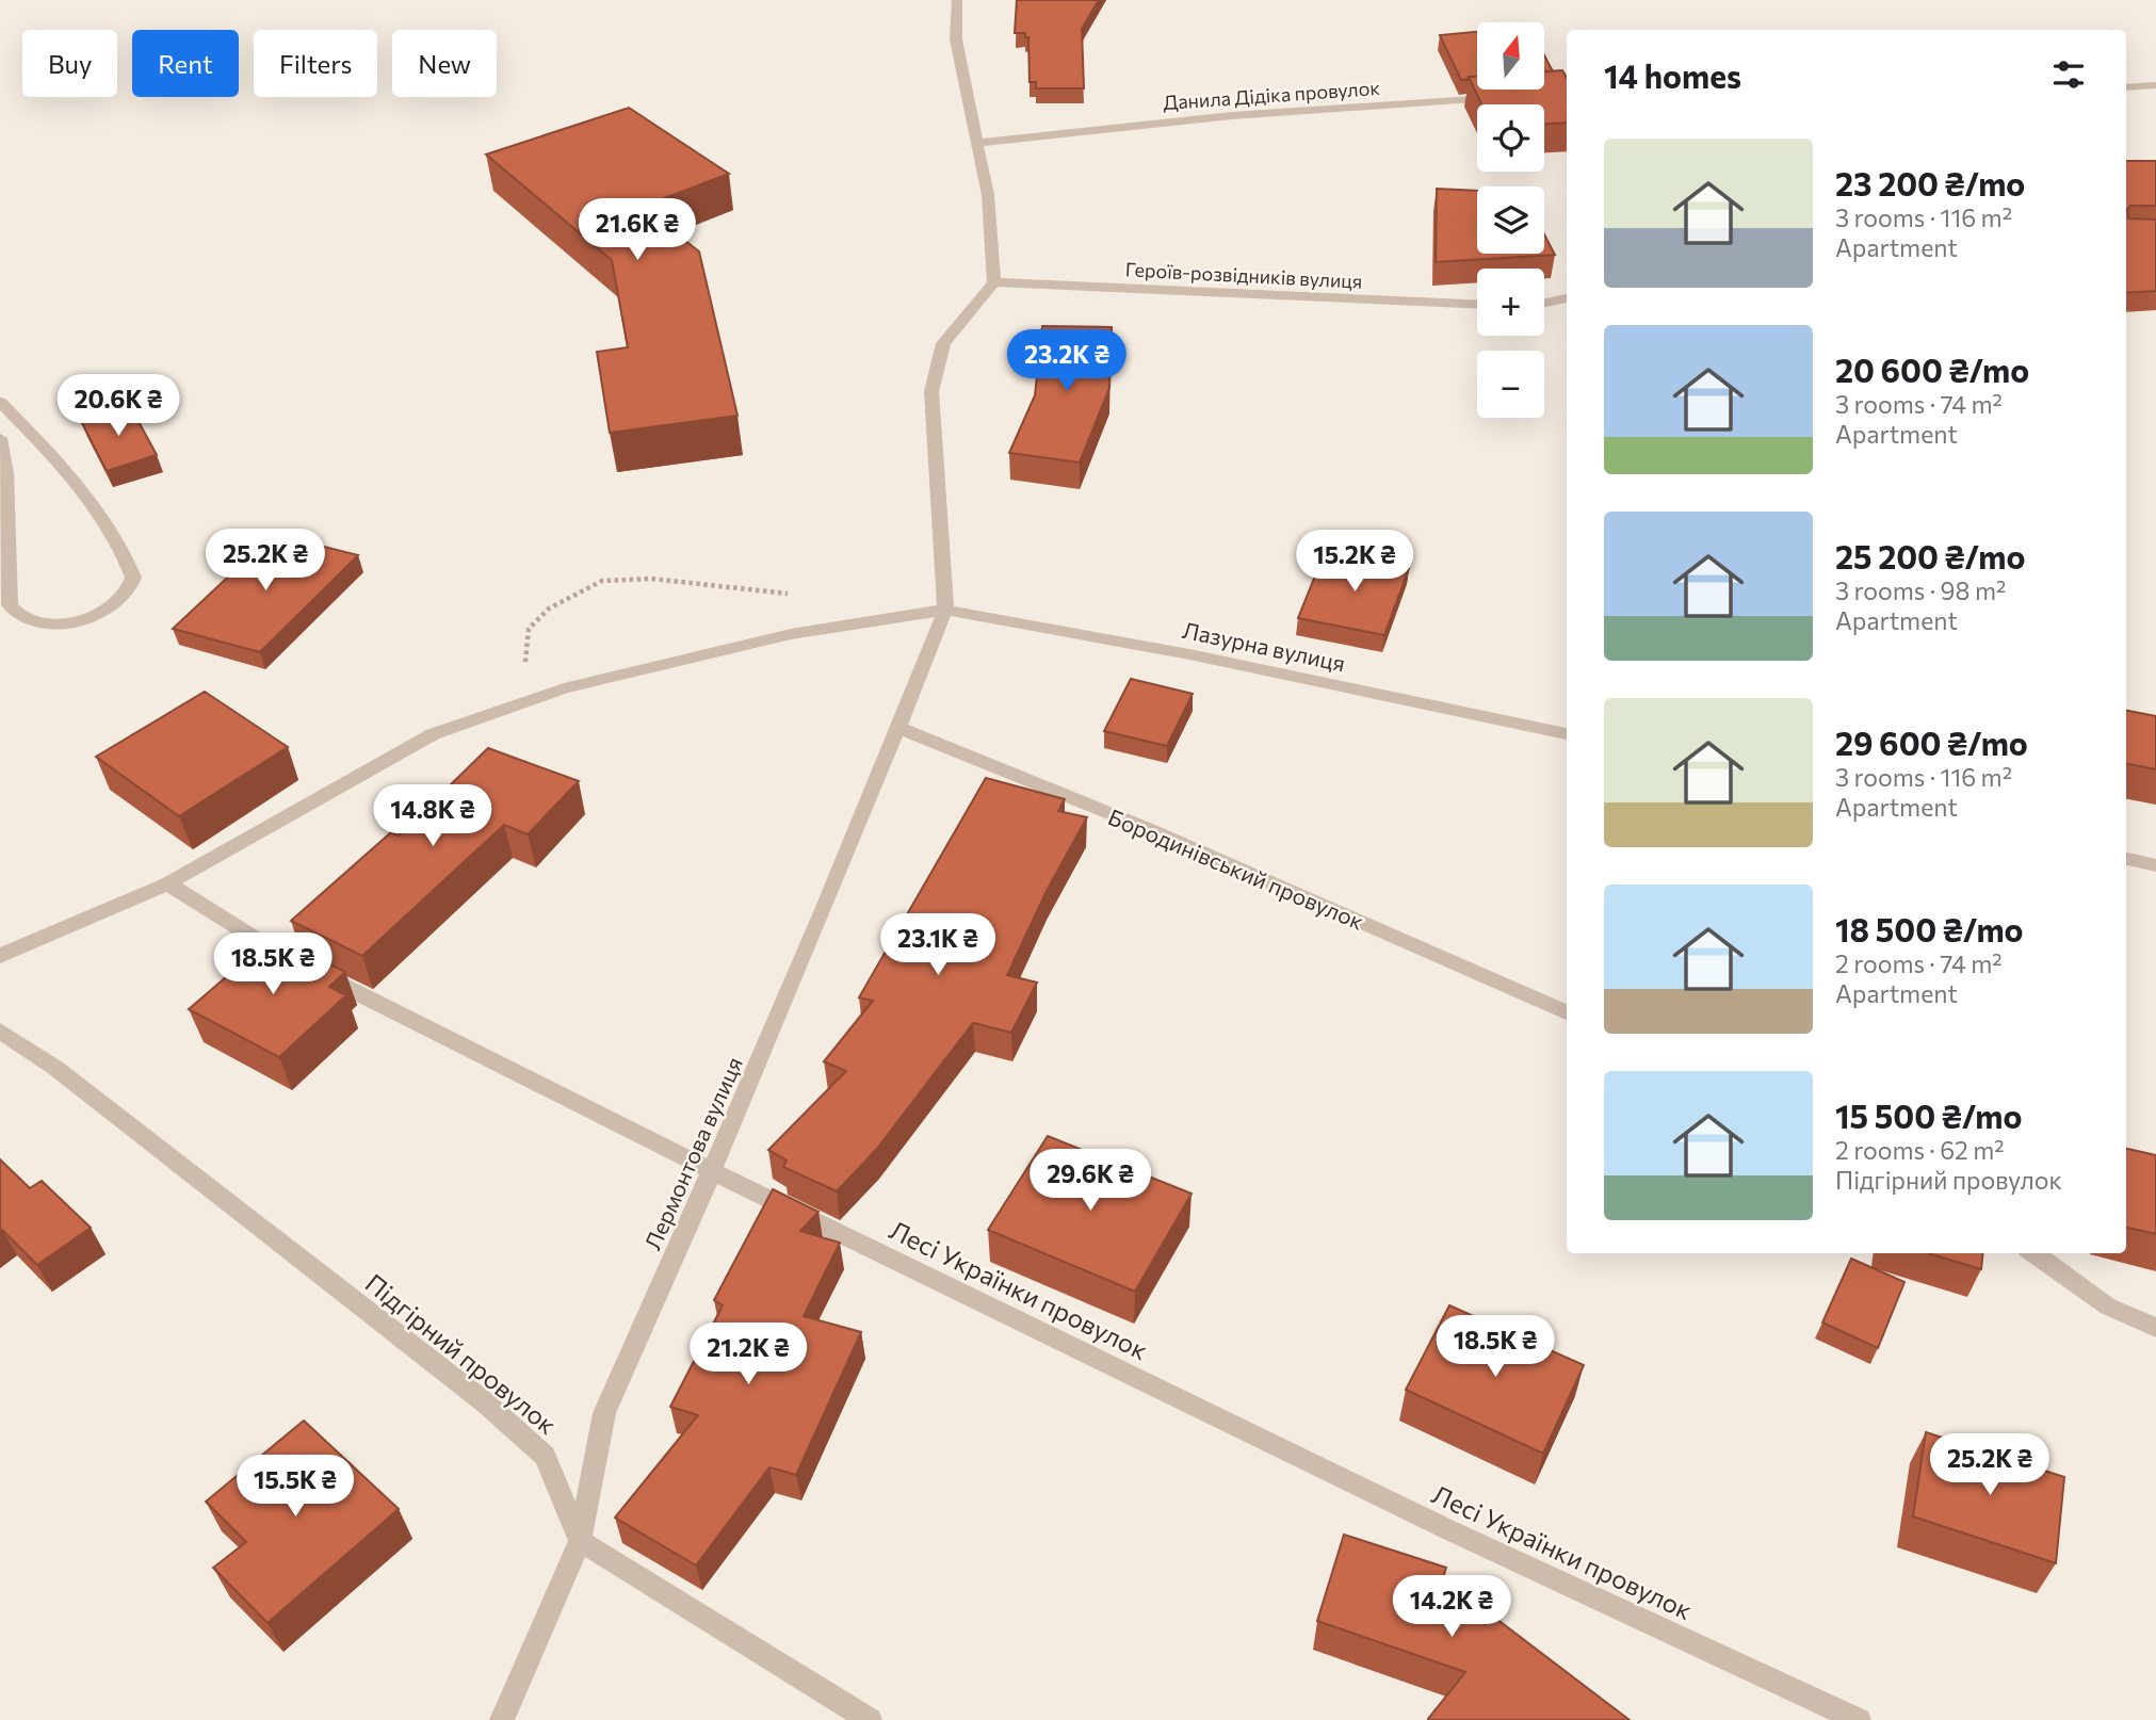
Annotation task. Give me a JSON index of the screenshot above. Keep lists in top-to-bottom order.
{
  "streets": {
    "street": [
      "Данила Дідіка провулок",
      "Героїв-розвідників вулиця",
      "Лазурна вулиця",
      "Бородинівський провулок",
      "Лермонтова вулиця",
      "Лесі Українки провулок",
      "Підгірний провулок"
    ]
  },
  "crossings": [
    ["Лазурна вулиця", "Лермонтова вулиця"],
    ["Лазурна вулиця", "Лесі Українки провулок"],
    ["Бородинівський провулок", "Лермонтова вулиця"],
    ["Лермонтова вулиця", "Лесі Українки провулок"],
    ["Лермонтова вулиця", "Підгірний провулок"]
  ],
  "north": "top",
  "page": {
    "map_buttons": ["+", "−"],
    "chip": [
      "Buy",
      "Rent",
      "Filters",
      "New"
    ],
    "heading": "14 homes",
    "list": [
      {
        "name": "23 200 ₴/mo",
        "note": "3 rooms · 116 m² · Apartment"
      },
      {
        "name": "20 600 ₴/mo",
        "note": "3 rooms · 74 m² · Apartment"
      },
      {
        "name": "25 200 ₴/mo",
        "note": "3 rooms · 98 m² · Apartment"
      },
      {
        "name": "29 600 ₴/mo",
        "note": "3 rooms · 116 m² · Apartment"
      },
      {
        "name": "18 500 ₴/mo",
        "note": "2 rooms · 74 m² · Apartment"
      },
      {
        "name": "15 500 ₴/mo",
        "note": "2 rooms · 62 m² · Підгірний провулок"
      }
    ],
    "price": [
      "21.6K ₴",
      "23.2K ₴",
      "20.6K ₴",
      "25.2K ₴",
      "15.2K ₴",
      "14.8K ₴",
      "23.1K ₴",
      "18.5K ₴",
      "29.6K ₴",
      "18.5K ₴",
      "21.2K ₴",
      "25.2K ₴",
      "15.5K ₴",
      "14.2K ₴"
    ]
  }
}
